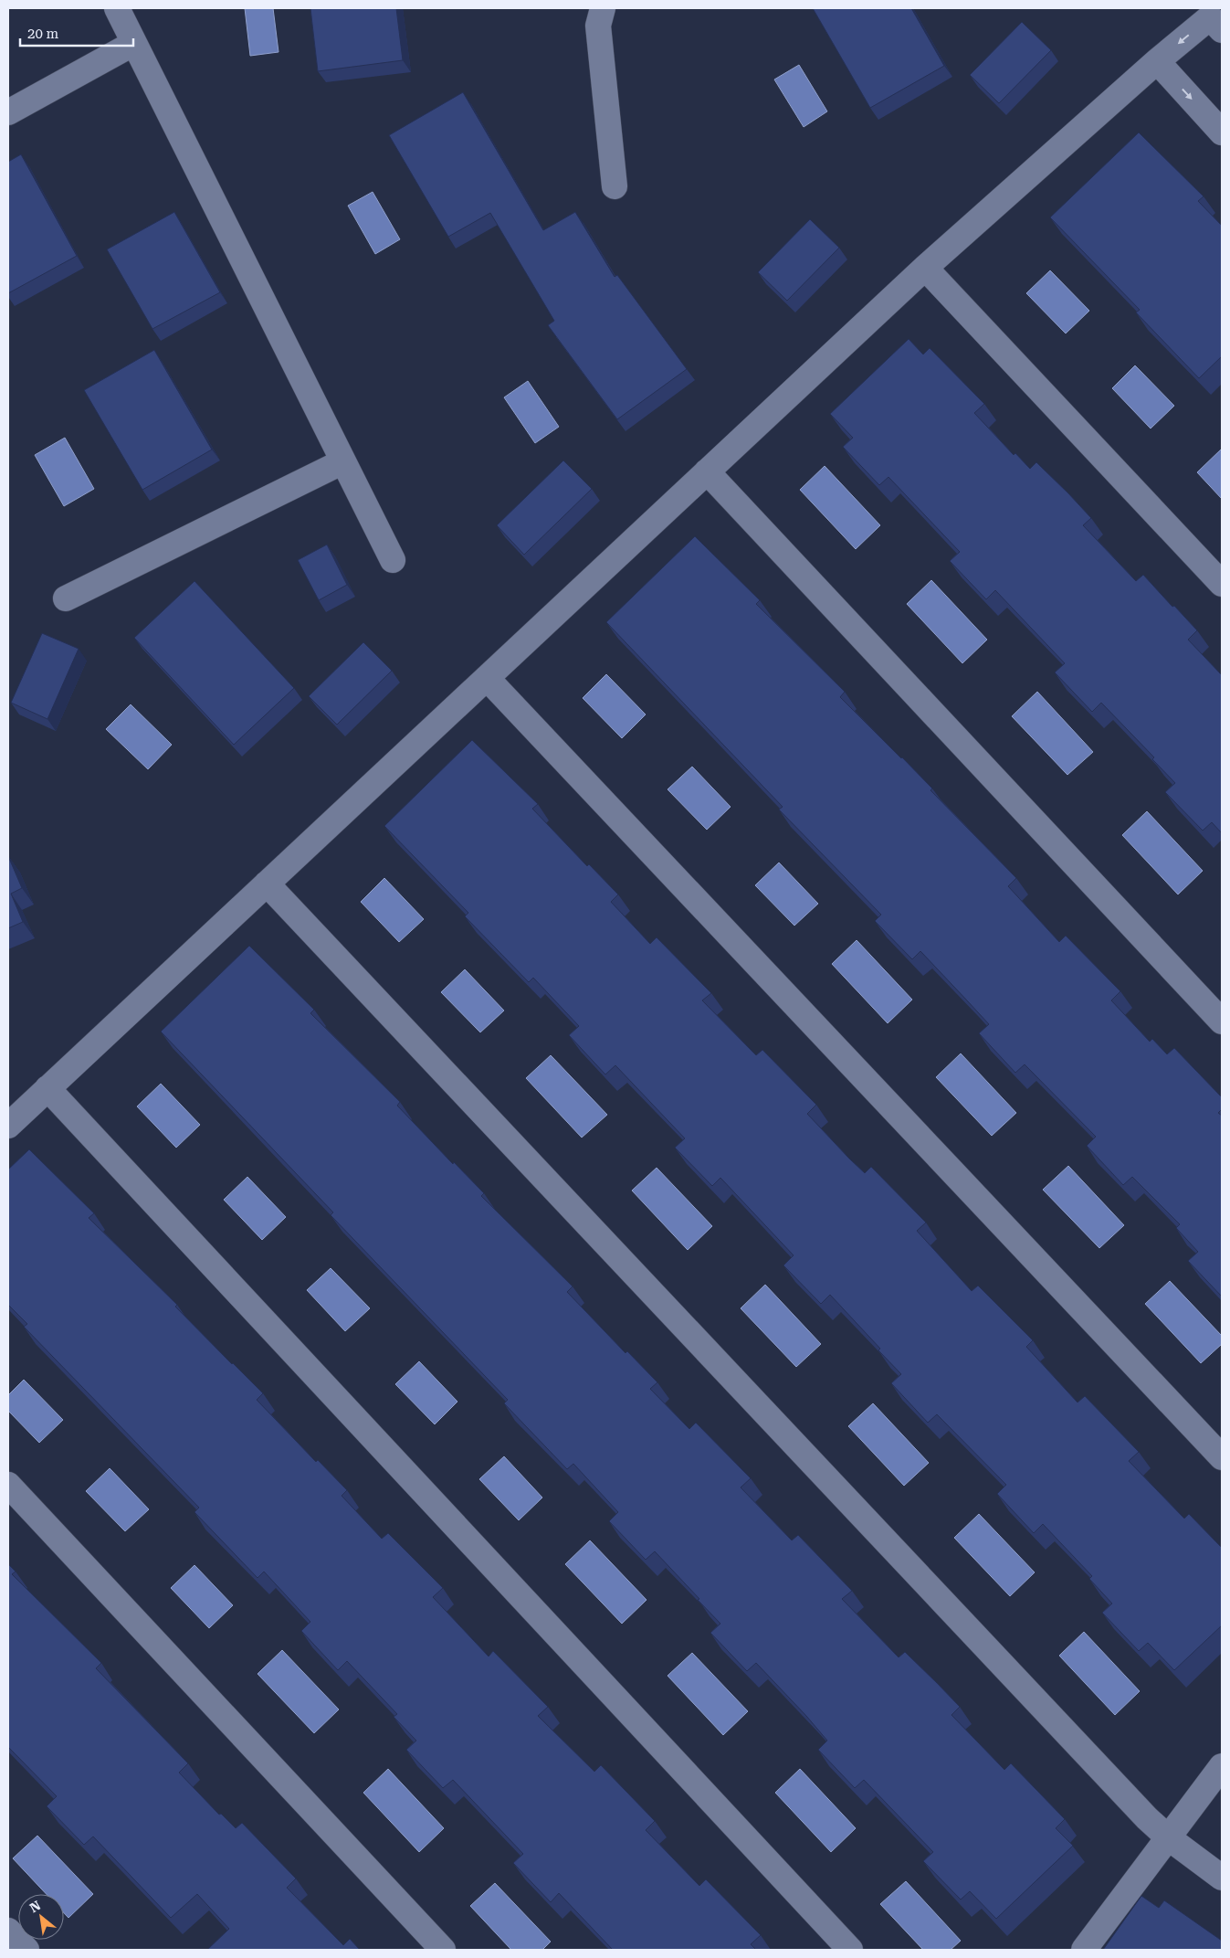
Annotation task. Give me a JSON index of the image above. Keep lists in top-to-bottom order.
{
  "scale_bar": "20 m",
  "north": "top left"
}
